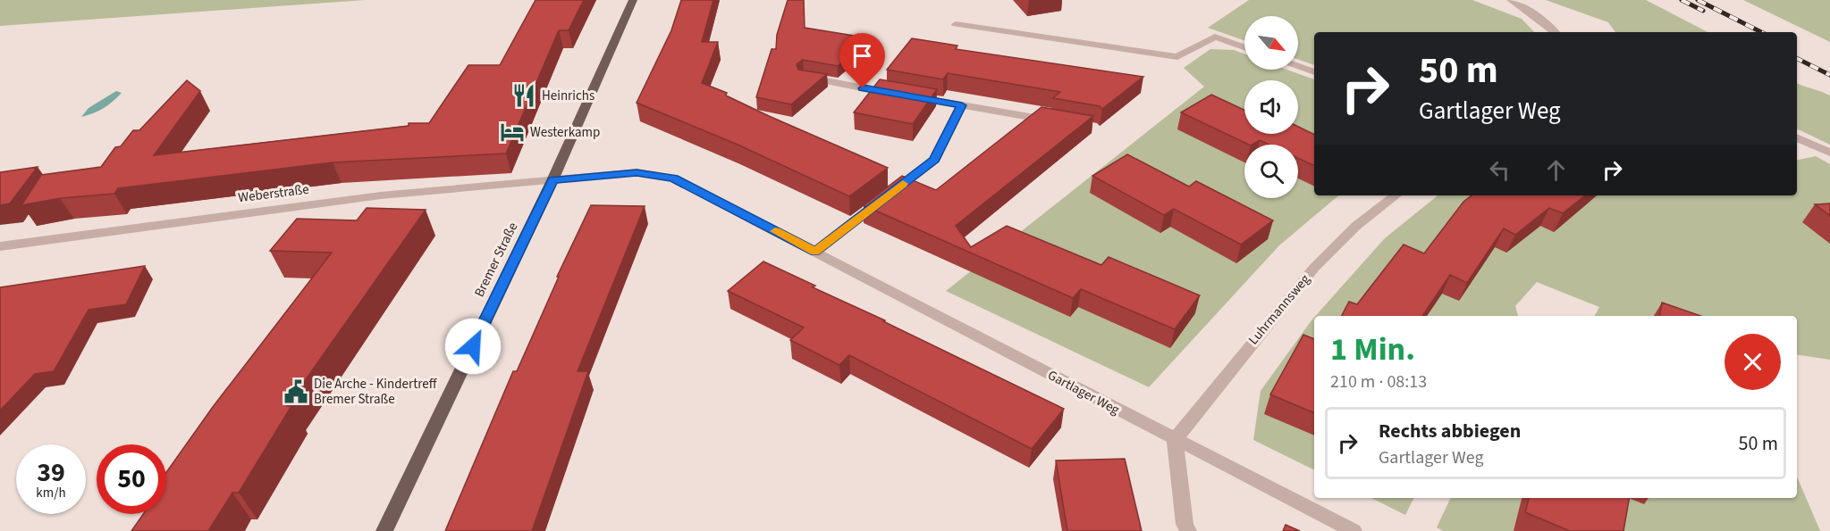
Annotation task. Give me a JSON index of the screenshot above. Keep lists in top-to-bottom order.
{
  "streets": {
    "main road": ["Bremer Straße"],
    "street": ["Weberstraße", "Luhrmannsweg", "Gartlager Weg"]
  },
  "crossings": [
    ["Weberstraße", "Bremer Straße"],
    ["Weberstraße", "Gartlager Weg"],
    ["Bremer Straße", "Gartlager Weg"],
    ["Luhrmannsweg", "Gartlager Weg"]
  ],
  "places": {
    "restaurant": ["Heinrichs"],
    "hotel": ["Westerkamp"],
    "public building": ["Die Arche - Kindertreff Bremer Straße"]
  },
  "north": "bottom right",
  "page": {
    "turn": ["50 m", "Gartlager Weg"],
    "heading": ["1 Min.", "210 m · 08:13"],
    "list": [
      {
        "name": "Rechts abbiegen",
        "note": "Gartlager Weg",
        "value": "50 m"
      }
    ],
    "speed": "39 km/h",
    "limit": "50"
  }
}
